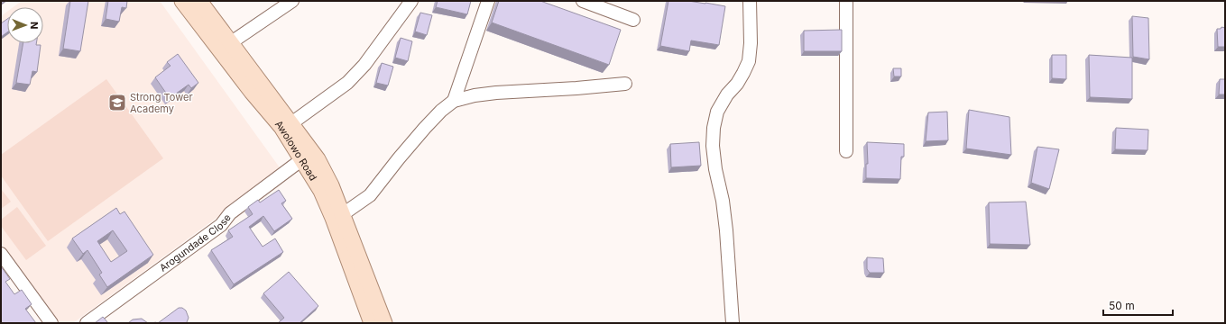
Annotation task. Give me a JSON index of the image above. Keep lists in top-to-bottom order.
{
  "streets": {
    "main road": ["Awolowo Road"],
    "street": ["Arogundade Close"]
  },
  "crossings": [
    ["Awolowo Road", "Arogundade Close"]
  ],
  "places": {
    "school or university": ["Strong Tower Academy"]
  },
  "scale_bar": "50 m",
  "north": "right"
}
